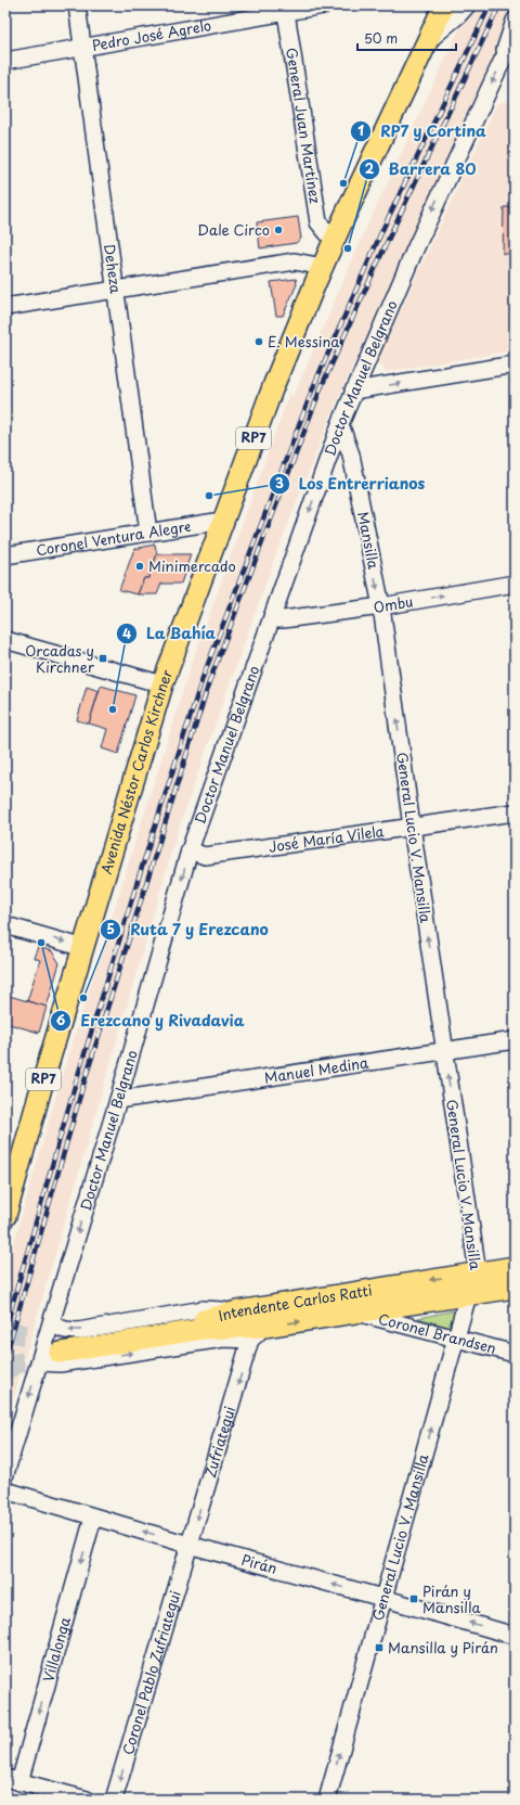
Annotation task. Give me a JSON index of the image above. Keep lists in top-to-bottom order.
{
  "streets": {
    "main road": ["RP7", "Avenida Néstor Carlos Kirchner", "Intendente Carlos Ratti"],
    "street": [
      "Pedro José Agrelo",
      "General Juan Martínez",
      "Deheza",
      "Doctor Manuel Belgrano",
      "Coronel Ventura Alegre",
      "Mansilla",
      "Ombu",
      "General Lucio V. Mansilla",
      "José María Vilela",
      "Manuel Medina",
      "Coronel Brandsen",
      "Zufriategui",
      "Pirán",
      "Villalonga",
      "Coronel Pablo Zufriategui"
    ]
  },
  "crossings": [
    ["Pedro José Agrelo", "General Juan Martínez"],
    ["Pedro José Agrelo", "Deheza"],
    ["General Juan Martínez", "Avenida Néstor Carlos Kirchner"],
    ["Deheza", "Coronel Ventura Alegre"],
    ["Doctor Manuel Belgrano", "Mansilla"],
    ["Doctor Manuel Belgrano", "Ombu"],
    ["Doctor Manuel Belgrano", "José María Vilela"],
    ["Doctor Manuel Belgrano", "Manuel Medina"],
    ["Doctor Manuel Belgrano", "Intendente Carlos Ratti"],
    ["Coronel Ventura Alegre", "Avenida Néstor Carlos Kirchner"],
    ["Mansilla", "Ombu"],
    ["Mansilla", "General Lucio V. Mansilla"],
    ["Ombu", "General Lucio V. Mansilla"],
    ["General Lucio V. Mansilla", "José María Vilela"],
    ["General Lucio V. Mansilla", "Manuel Medina"],
    ["General Lucio V. Mansilla", "Intendente Carlos Ratti"],
    ["General Lucio V. Mansilla", "Coronel Brandsen"],
    ["General Lucio V. Mansilla", "Pirán"],
    ["Intendente Carlos Ratti", "Coronel Brandsen"],
    ["Intendente Carlos Ratti", "Zufriategui"],
    ["Zufriategui", "Pirán"],
    ["Zufriategui", "Coronel Pablo Zufriategui"],
    ["Pirán", "Villalonga"],
    ["Pirán", "Coronel Pablo Zufriategui"]
  ],
  "one_way": [
    "Doctor Manuel Belgrano",
    "Mansilla",
    "Ombu",
    "General Lucio V. Mansilla",
    "Zufriategui",
    "Pirán",
    "Villalonga",
    "Coronel Pablo Zufriategui"
  ],
  "places": {
    "other": [
      "RP7 y Cortina",
      "Dale Circo",
      "Barrera 80",
      "E. Messina",
      "Los Entrerrianos",
      "Minimercado",
      "La Bahía",
      "Erezcano y Rivadavia",
      "Ruta 7 y Erezcano"
    ],
    "transit": ["Orcadas y Kirchner", "Pirán y Mansilla", "Mansilla y Pirán"]
  },
  "scale_bar": "50 m"
}
